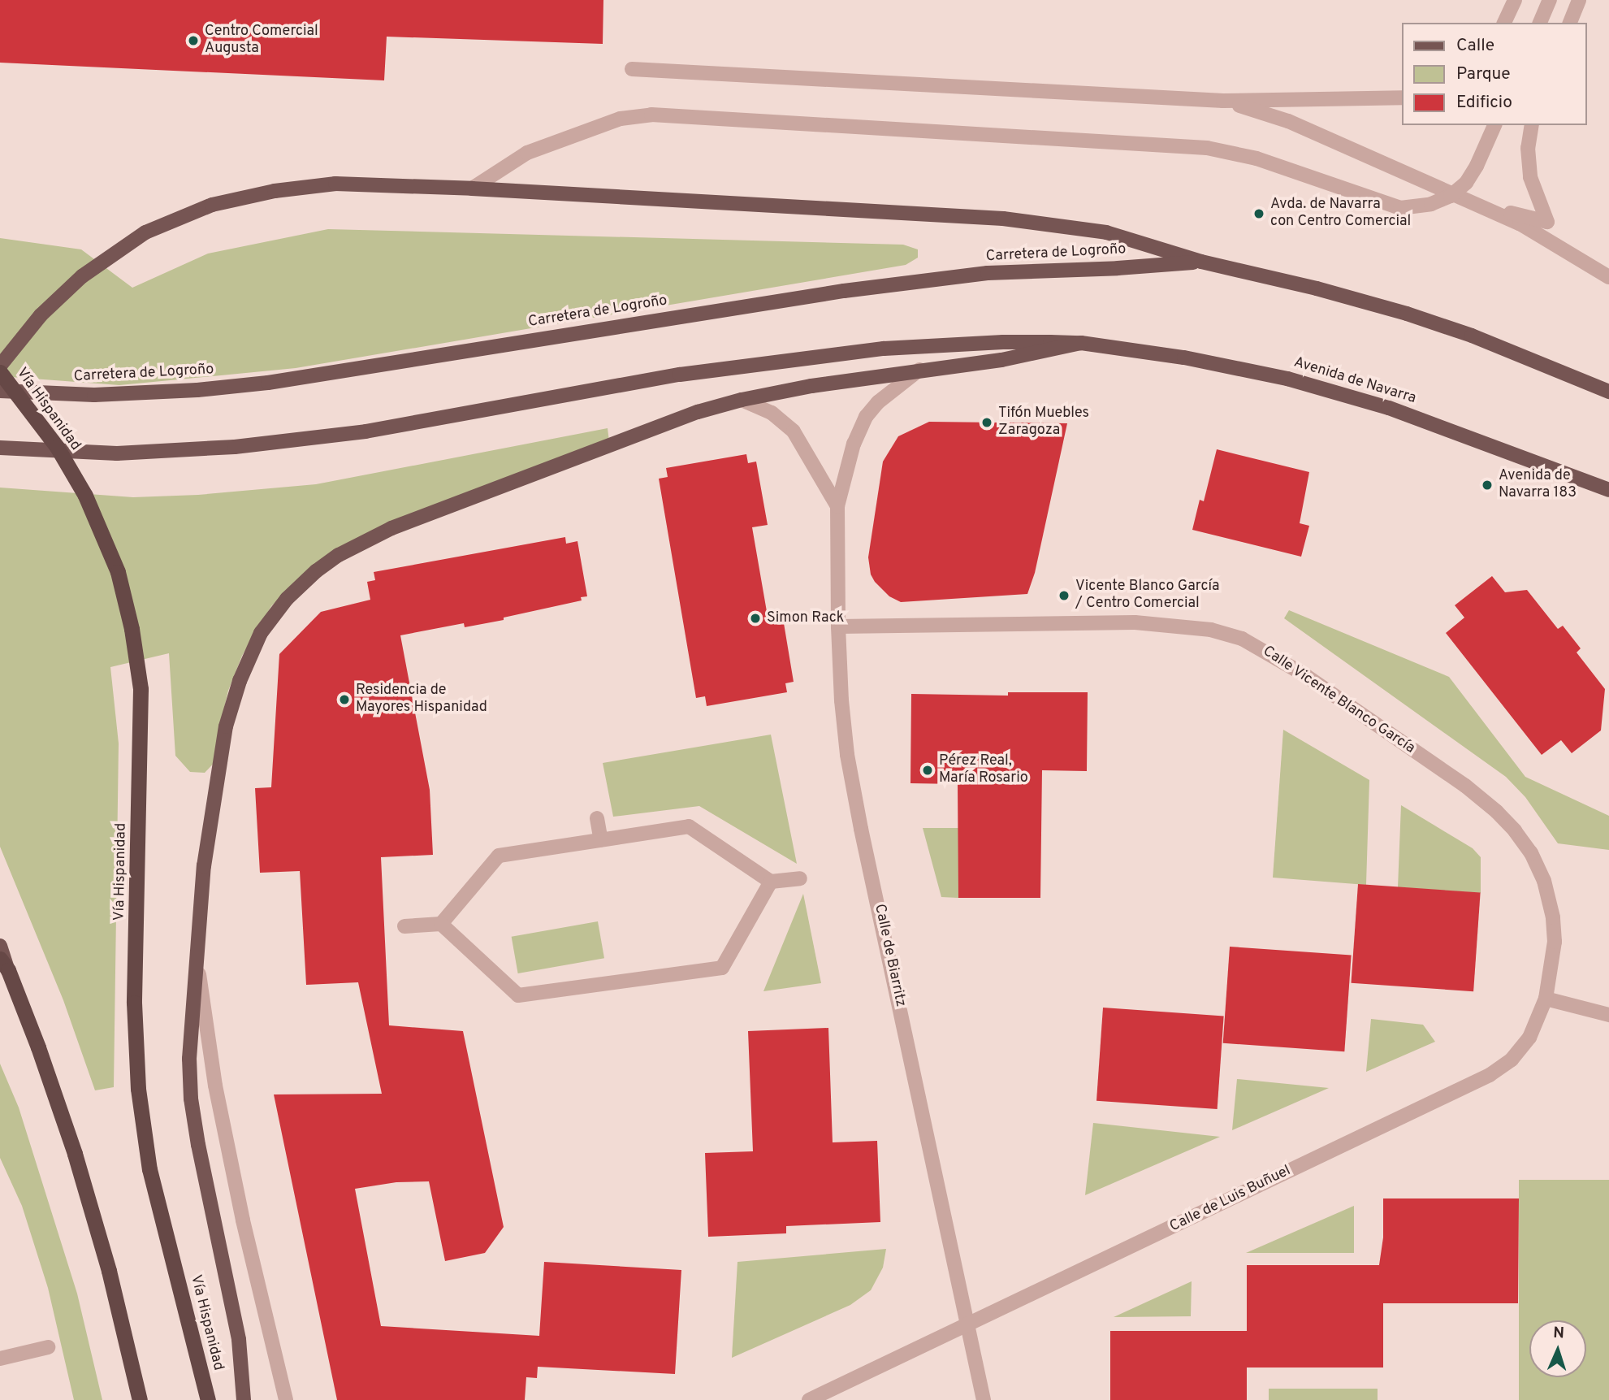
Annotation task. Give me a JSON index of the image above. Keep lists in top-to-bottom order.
{
  "streets": {
    "highway": ["Vía Hispanidad"],
    "main road": ["Carretera de Logroño", "Avenida de Navarra"],
    "street": ["Calle Vicente Blanco García", "Calle de Biarritz", "Calle de Luis Buñuel"]
  },
  "crossings": [
    ["Calle Vicente Blanco García", "Calle de Biarritz"],
    ["Calle Vicente Blanco García", "Calle de Luis Buñuel"],
    ["Calle de Biarritz", "Calle de Luis Buñuel"]
  ],
  "places": [
    "Centro Comercial Augusta",
    "Avda. de Navarra con Centro Comercial",
    "Tifón Muebles Zaragoza",
    "Avenida de Navarra 183",
    "Vicente Blanco García / Centro Comercial",
    "Simon Rack",
    "Residencia de Mayores Hispanidad",
    "Pérez Real, María Rosario"
  ],
  "legend": ["Calle", "Parque", "Edificio"],
  "north": "top"
}
